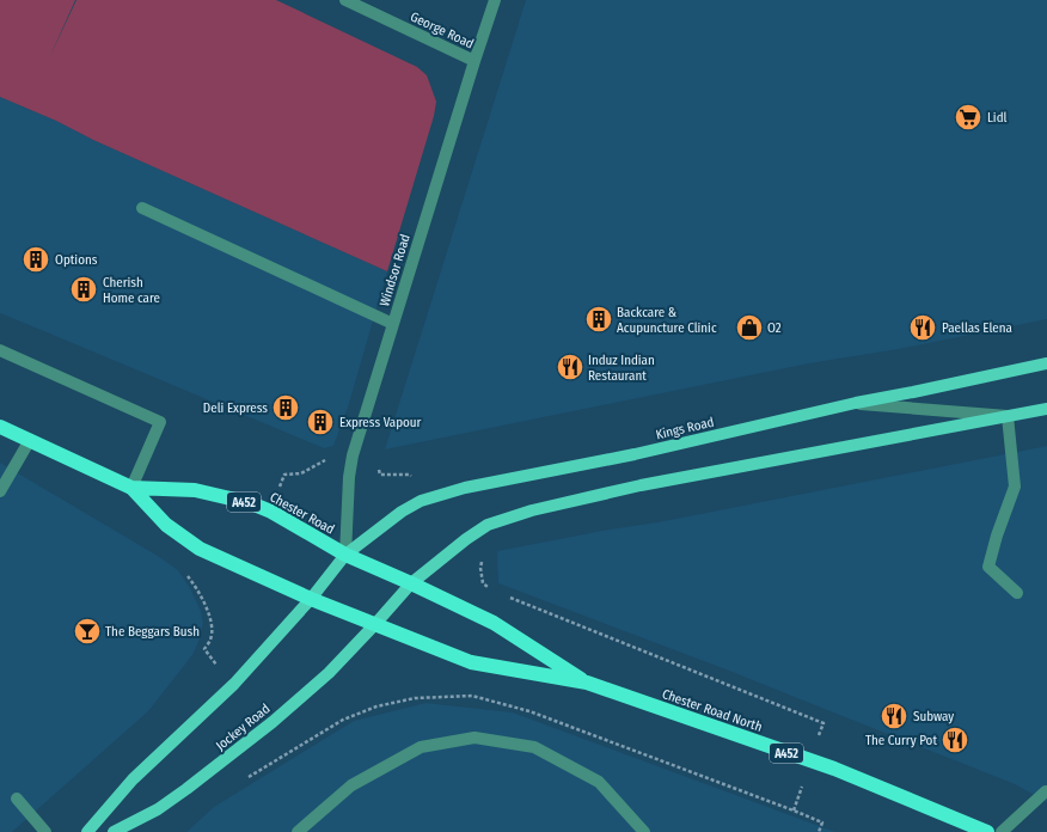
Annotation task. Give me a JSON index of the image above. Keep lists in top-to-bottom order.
{
  "streets": {
    "highway": ["A452", "Chester Road", "Chester Road North"],
    "main road": ["Kings Road", "Jockey Road"],
    "street": ["George Road", "Windsor Road"]
  },
  "crossings": [
    ["George Road", "Windsor Road"],
    ["Windsor Road", "Kings Road"],
    ["Windsor Road", "A452"],
    ["Windsor Road", "Chester Road"],
    ["Kings Road", "A452"],
    ["Kings Road", "Chester Road"],
    ["A452", "Chester Road"],
    ["A452", "Chester Road North"],
    ["A452", "Jockey Road"],
    ["Chester Road North", "Jockey Road"]
  ],
  "places": {
    "supermarket": ["Lidl"],
    "building": [
      "Options",
      "Cherish Home care",
      "Backcare & Acupuncture Clinic",
      "Deli Express",
      "Express Vapour"
    ],
    "shop": ["O2"],
    "restaurant": [
      "Paellas Elena",
      "Induz Indian Restaurant",
      "Subway",
      "The Curry Pot"
    ],
    "bar": ["The Beggars Bush"]
  }
}
